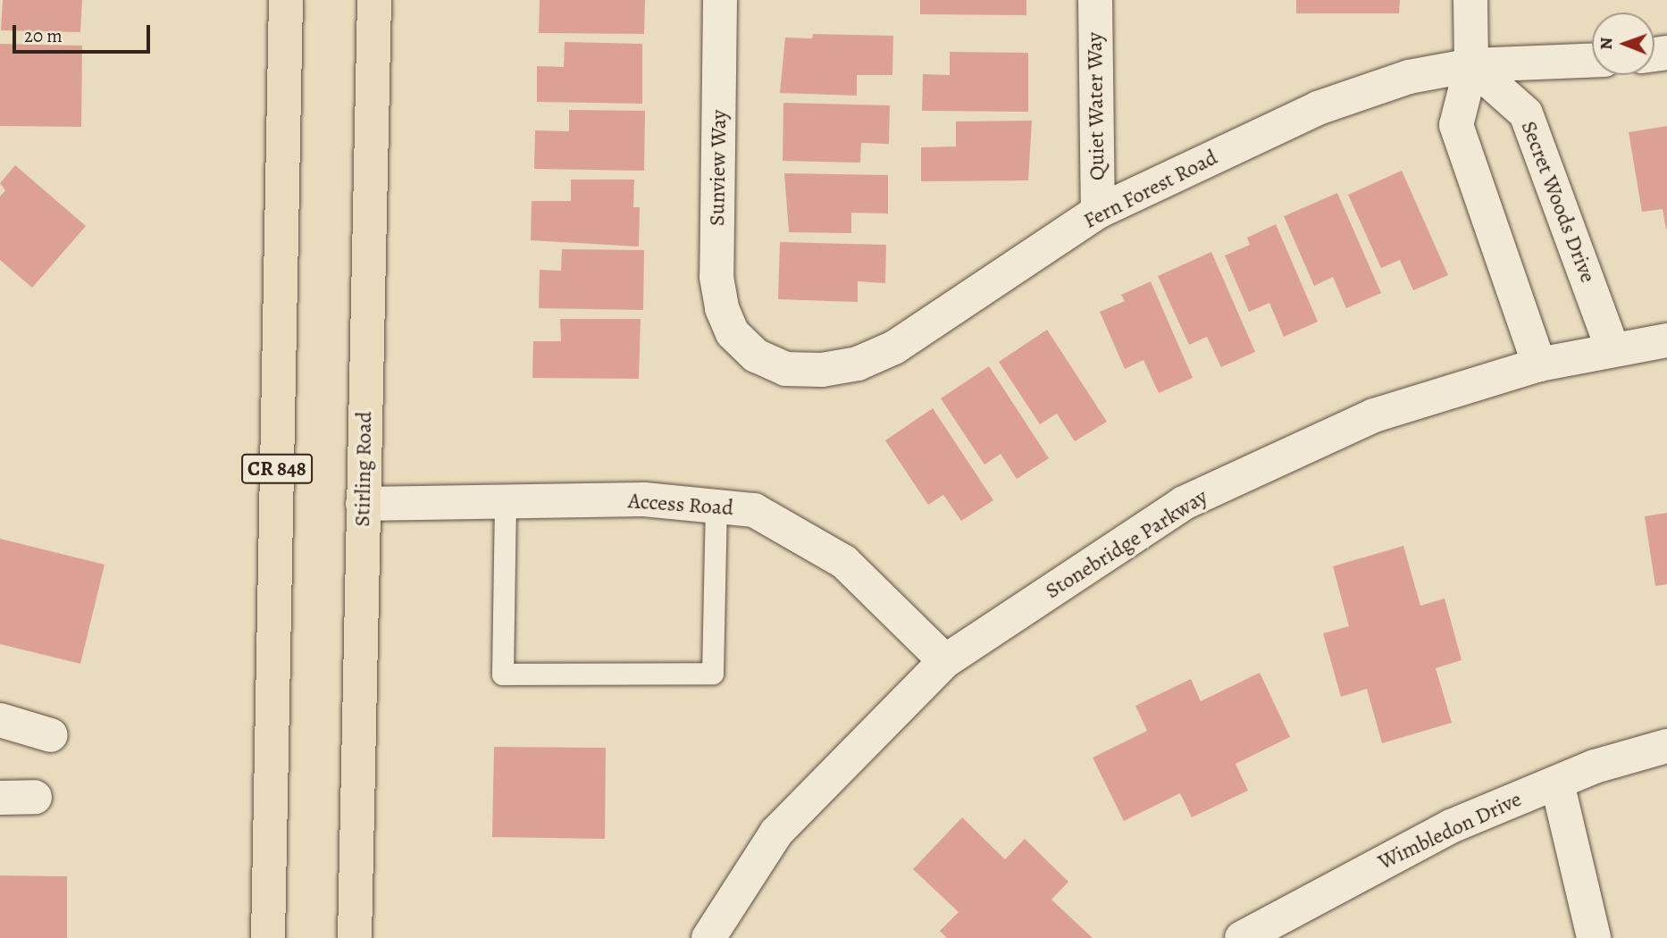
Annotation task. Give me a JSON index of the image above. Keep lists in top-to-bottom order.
{
  "streets": {
    "main road": ["CR 848", "Stirling Road"],
    "street": [
      "Quiet Water Way",
      "Sunview Way",
      "Fern Forest Road",
      "Secret Woods Drive",
      "Access Road",
      "Stonebridge Parkway",
      "Wimbledon Drive"
    ]
  },
  "crossings": [
    ["Quiet Water Way", "Fern Forest Road"],
    ["Sunview Way", "Fern Forest Road"],
    ["Fern Forest Road", "Secret Woods Drive"],
    ["Secret Woods Drive", "Stonebridge Parkway"],
    ["Stirling Road", "Access Road"],
    ["Access Road", "Stonebridge Parkway"]
  ],
  "scale_bar": "20 m",
  "north": "left"
}
